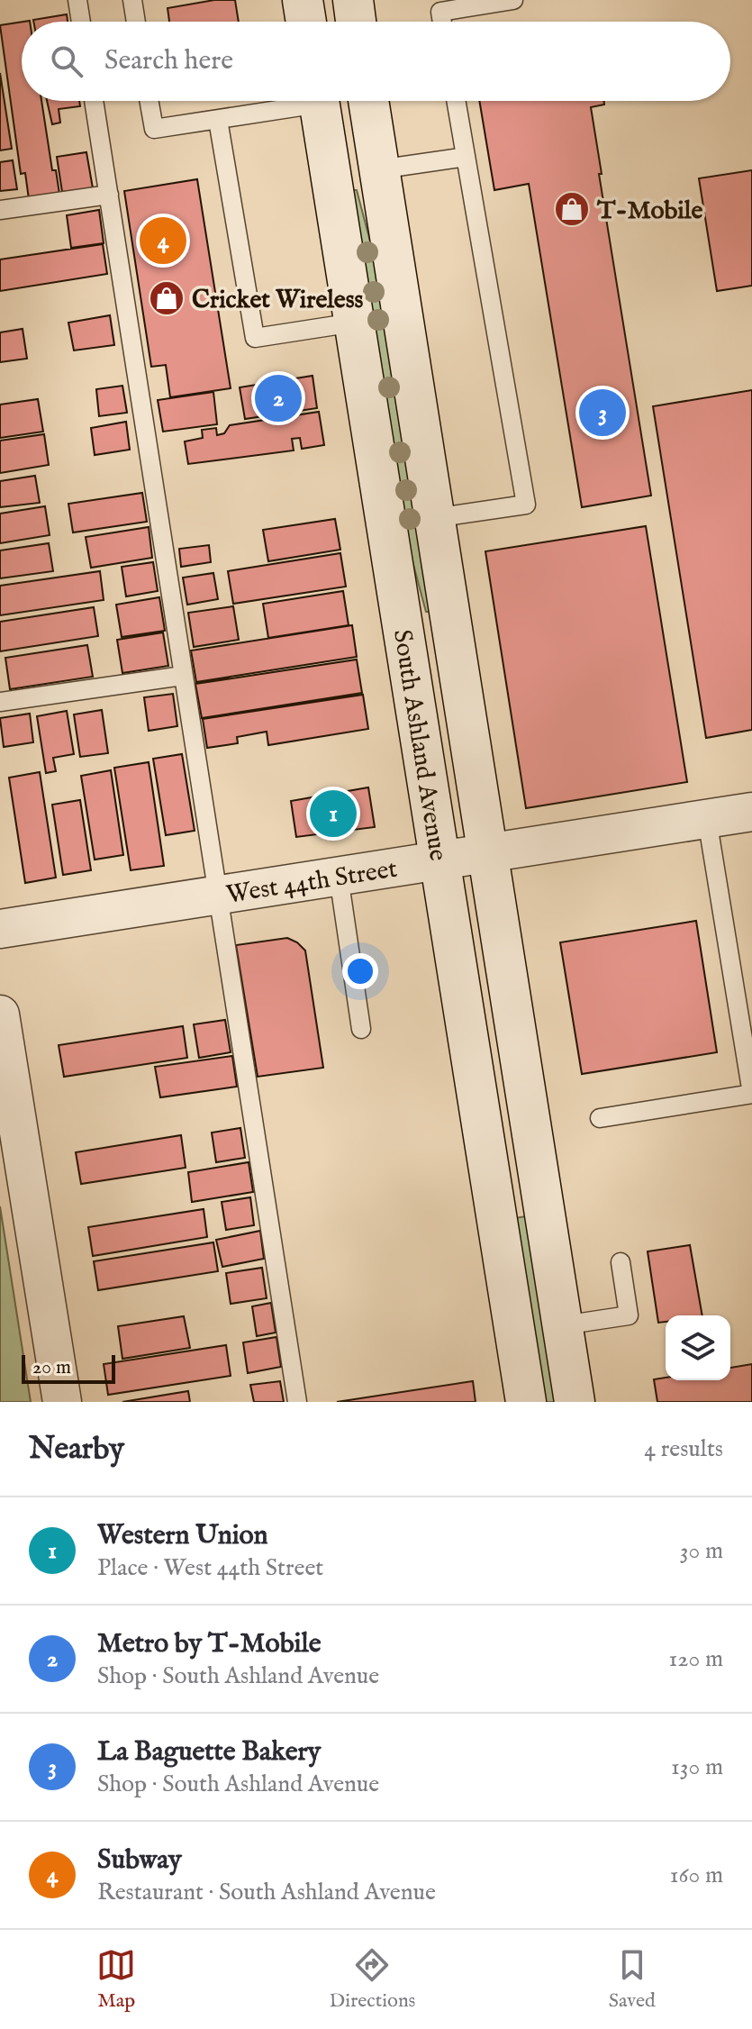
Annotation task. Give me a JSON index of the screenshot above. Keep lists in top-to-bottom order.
{
  "streets": {
    "main road": ["South Ashland Avenue"],
    "street": ["West 44th Street"]
  },
  "crossings": [
    ["South Ashland Avenue", "West 44th Street"]
  ],
  "places": {
    "shop": ["T-Mobile", "Cricket Wireless"]
  },
  "scale_bar": "20 m",
  "page": {
    "search": "Search here",
    "pins": [
      "4",
      "2",
      "3",
      "1"
    ],
    "scale": "20 m",
    "heading": ["Nearby", "4 results"],
    "list": [
      {
        "mark": "1",
        "name": "Western Union",
        "note": "Place · West 44th Street",
        "value": "30 m"
      },
      {
        "mark": "2",
        "name": "Metro by T-Mobile",
        "note": "Shop · South Ashland Avenue",
        "value": "120 m"
      },
      {
        "mark": "3",
        "name": "La Baguette Bakery",
        "note": "Shop · South Ashland Avenue",
        "value": "130 m"
      },
      {
        "mark": "4",
        "name": "Subway",
        "note": "Restaurant · South Ashland Avenue",
        "value": "160 m"
      }
    ],
    "nav": ["Map", "Directions", "Saved"]
  }
}
